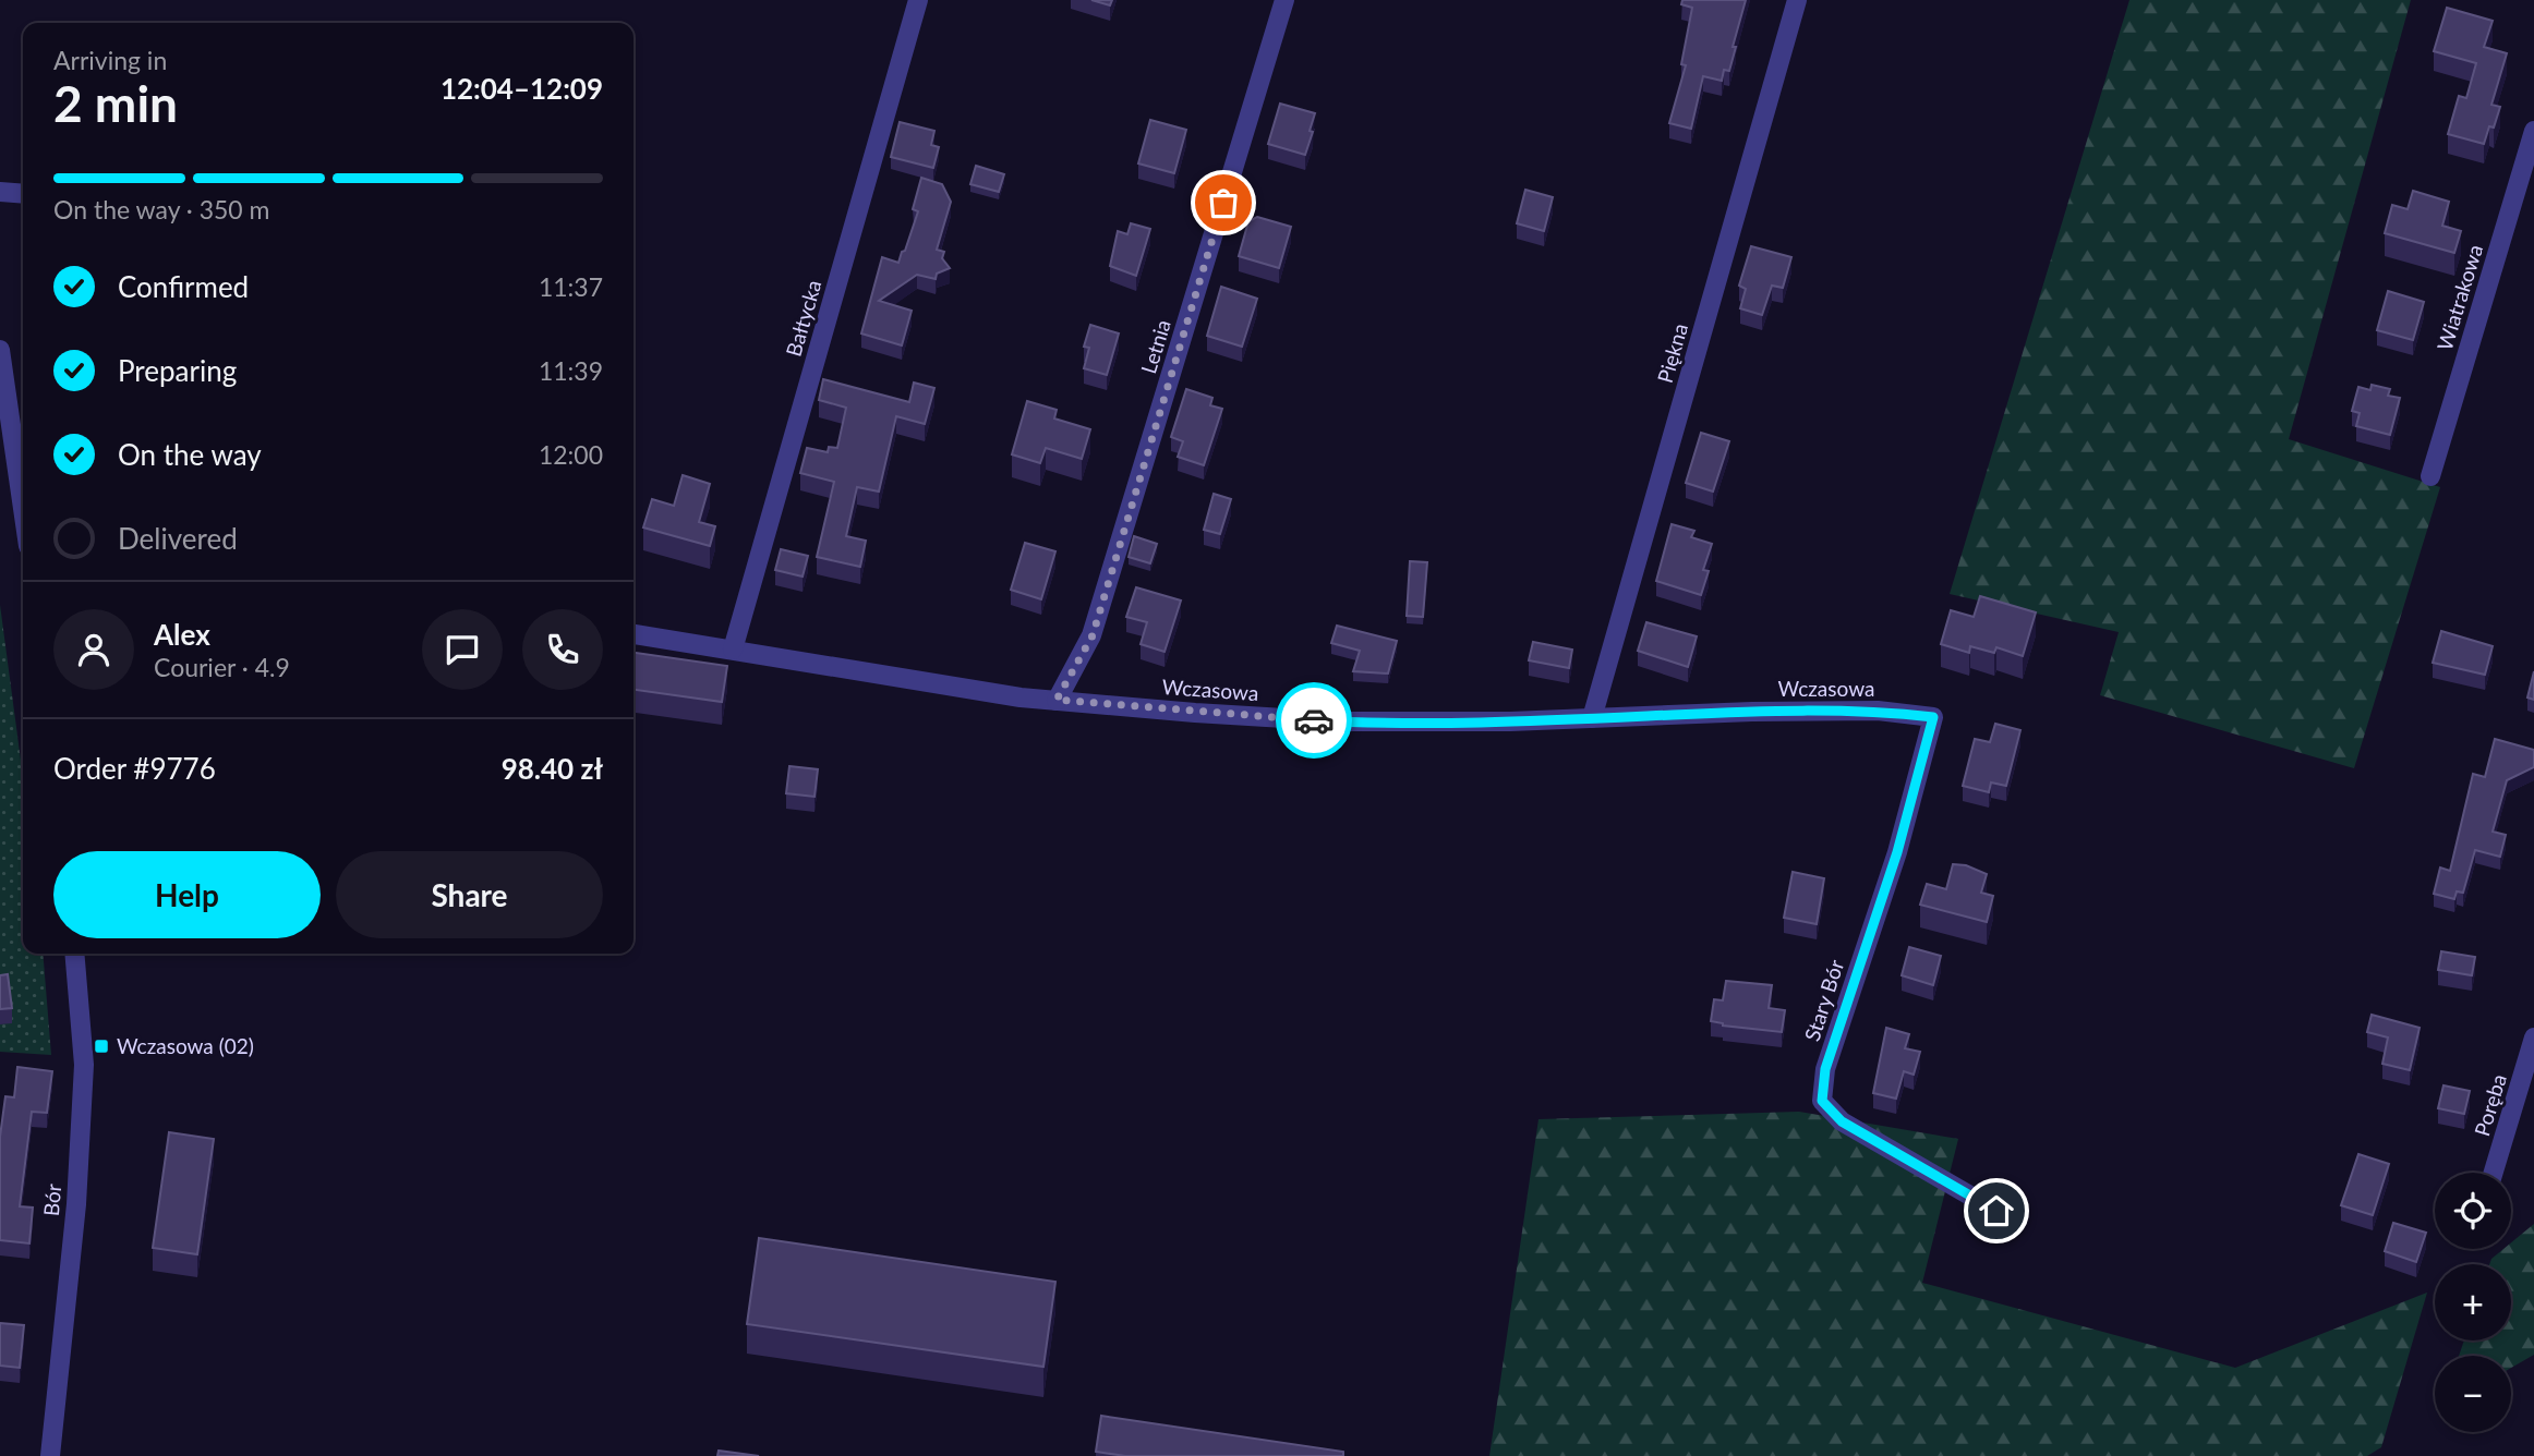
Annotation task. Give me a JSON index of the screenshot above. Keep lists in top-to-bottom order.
{
  "streets": {
    "street": [
      "Wiatrakowa",
      "Bałtycka",
      "Letnia",
      "Piękna",
      "Wczasowa",
      "Stary Bór",
      "Poręba",
      "Bór"
    ]
  },
  "crossings": [
    ["Bałtycka", "Wczasowa"],
    ["Letnia", "Wczasowa"],
    ["Piękna", "Wczasowa"],
    ["Wczasowa", "Stary Bór"]
  ],
  "places": {
    "transit": ["Wczasowa (02)"]
  },
  "page": {
    "heading": ["2 min", "Arriving in", "12:04–12:09"],
    "panel": [
      "Alex",
      "Courier · 4.9",
      "Order #9776",
      "98.40 zł"
    ],
    "bar": "On the way · 350 m",
    "list": [
      ["Confirmed", "11:37"],
      ["Preparing", "11:39"],
      ["On the way", "12:00"],
      "Delivered"
    ],
    "buttons": ["Help", "Share"],
    "map_buttons": ["+", "−"]
  }
}
